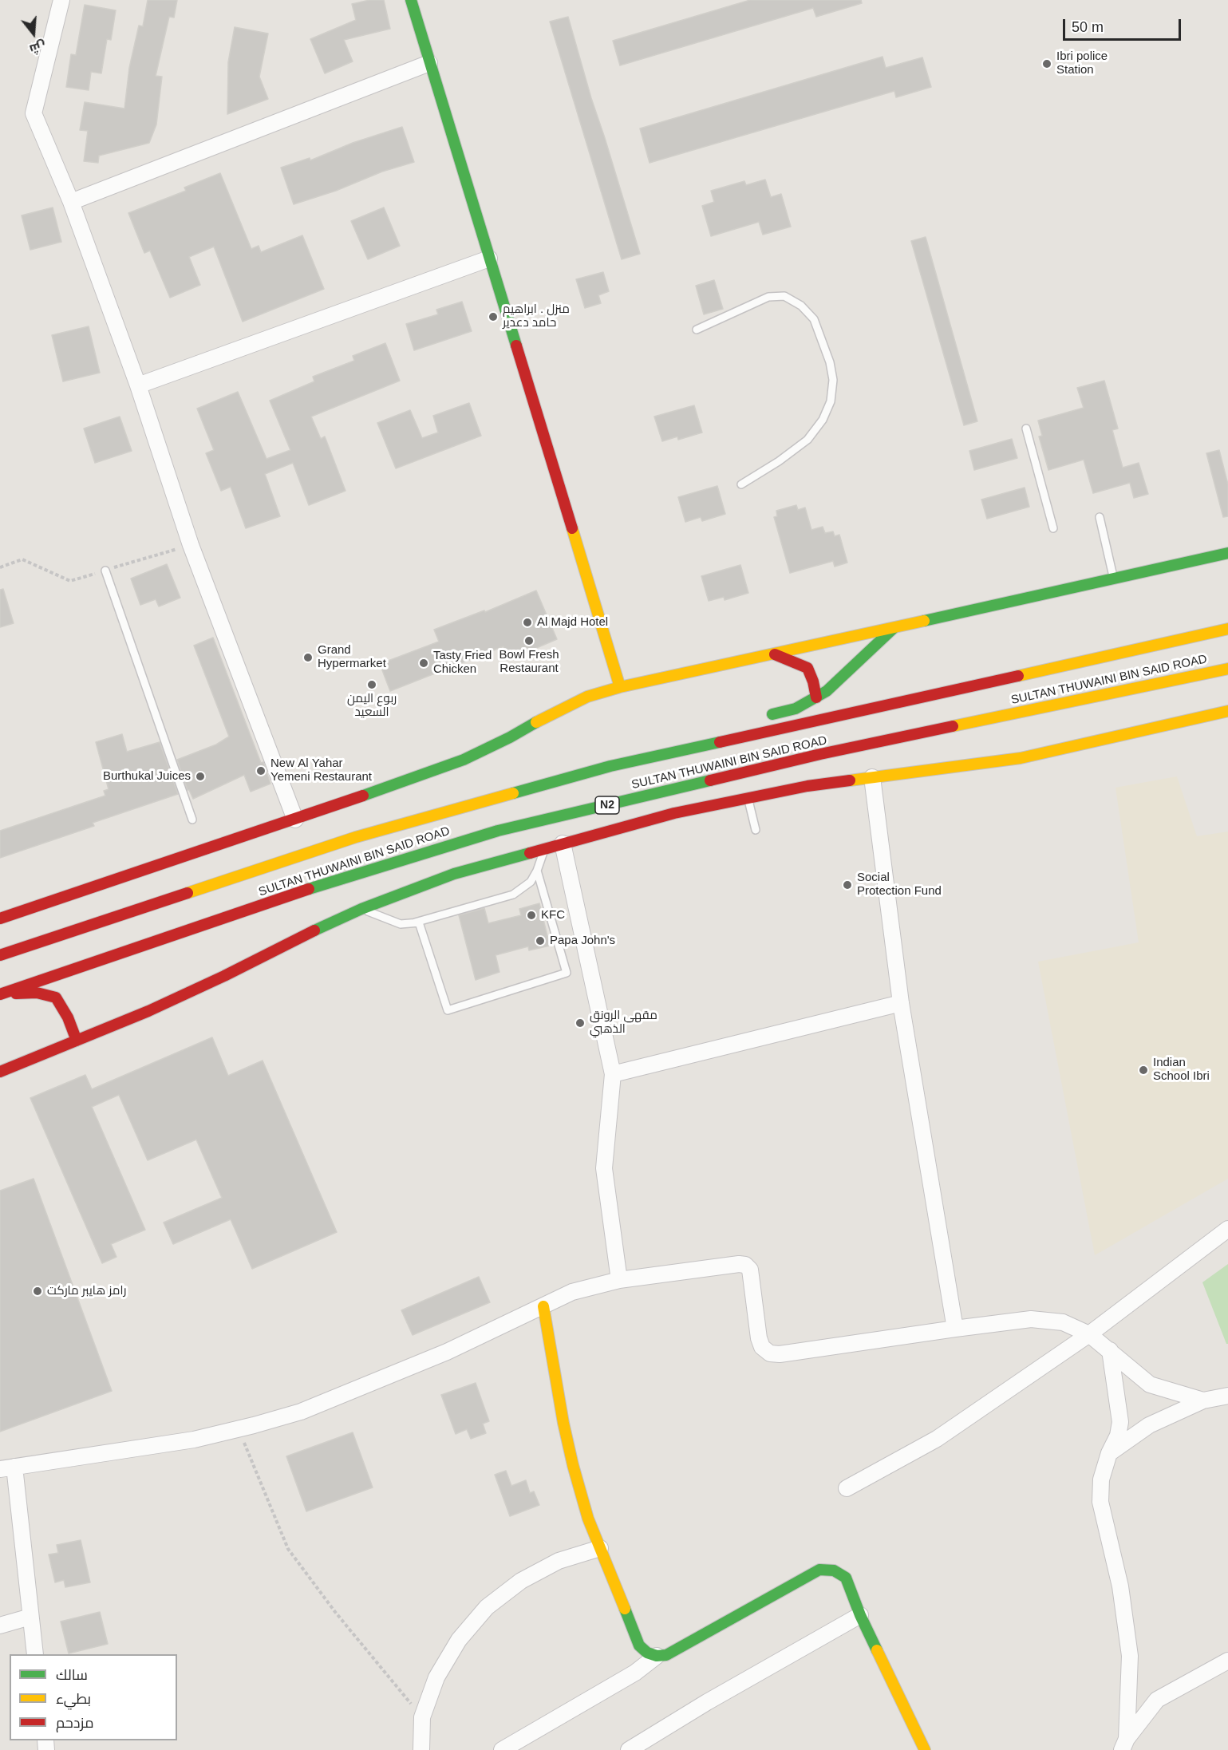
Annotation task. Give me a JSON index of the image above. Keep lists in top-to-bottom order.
{
  "streets": {
    "main road": ["SULTAN THUWAINI BIN SAID ROAD", "N2"]
  },
  "places": [
    "Ibri police Station",
    "منزل . ابراهيم حامد دعدير",
    "Al Majd Hotel",
    "Bowl Fresh Restaurant",
    "Grand Hypermarket",
    "Tasty Fried Chicken",
    "ربوع اليمن السعيد",
    "New Al Yahar Yemeni Restaurant",
    "Burthukal Juices",
    "Social Protection Fund",
    "KFC",
    "Papa John's",
    "مقهى الرونق الذهبي",
    "Indian School Ibri",
    "رامز هايبر ماركت"
  ],
  "legend": ["سالك", "بطيء", "مزدحم"],
  "scale_bar": "50 m",
  "north": "bottom"
}
